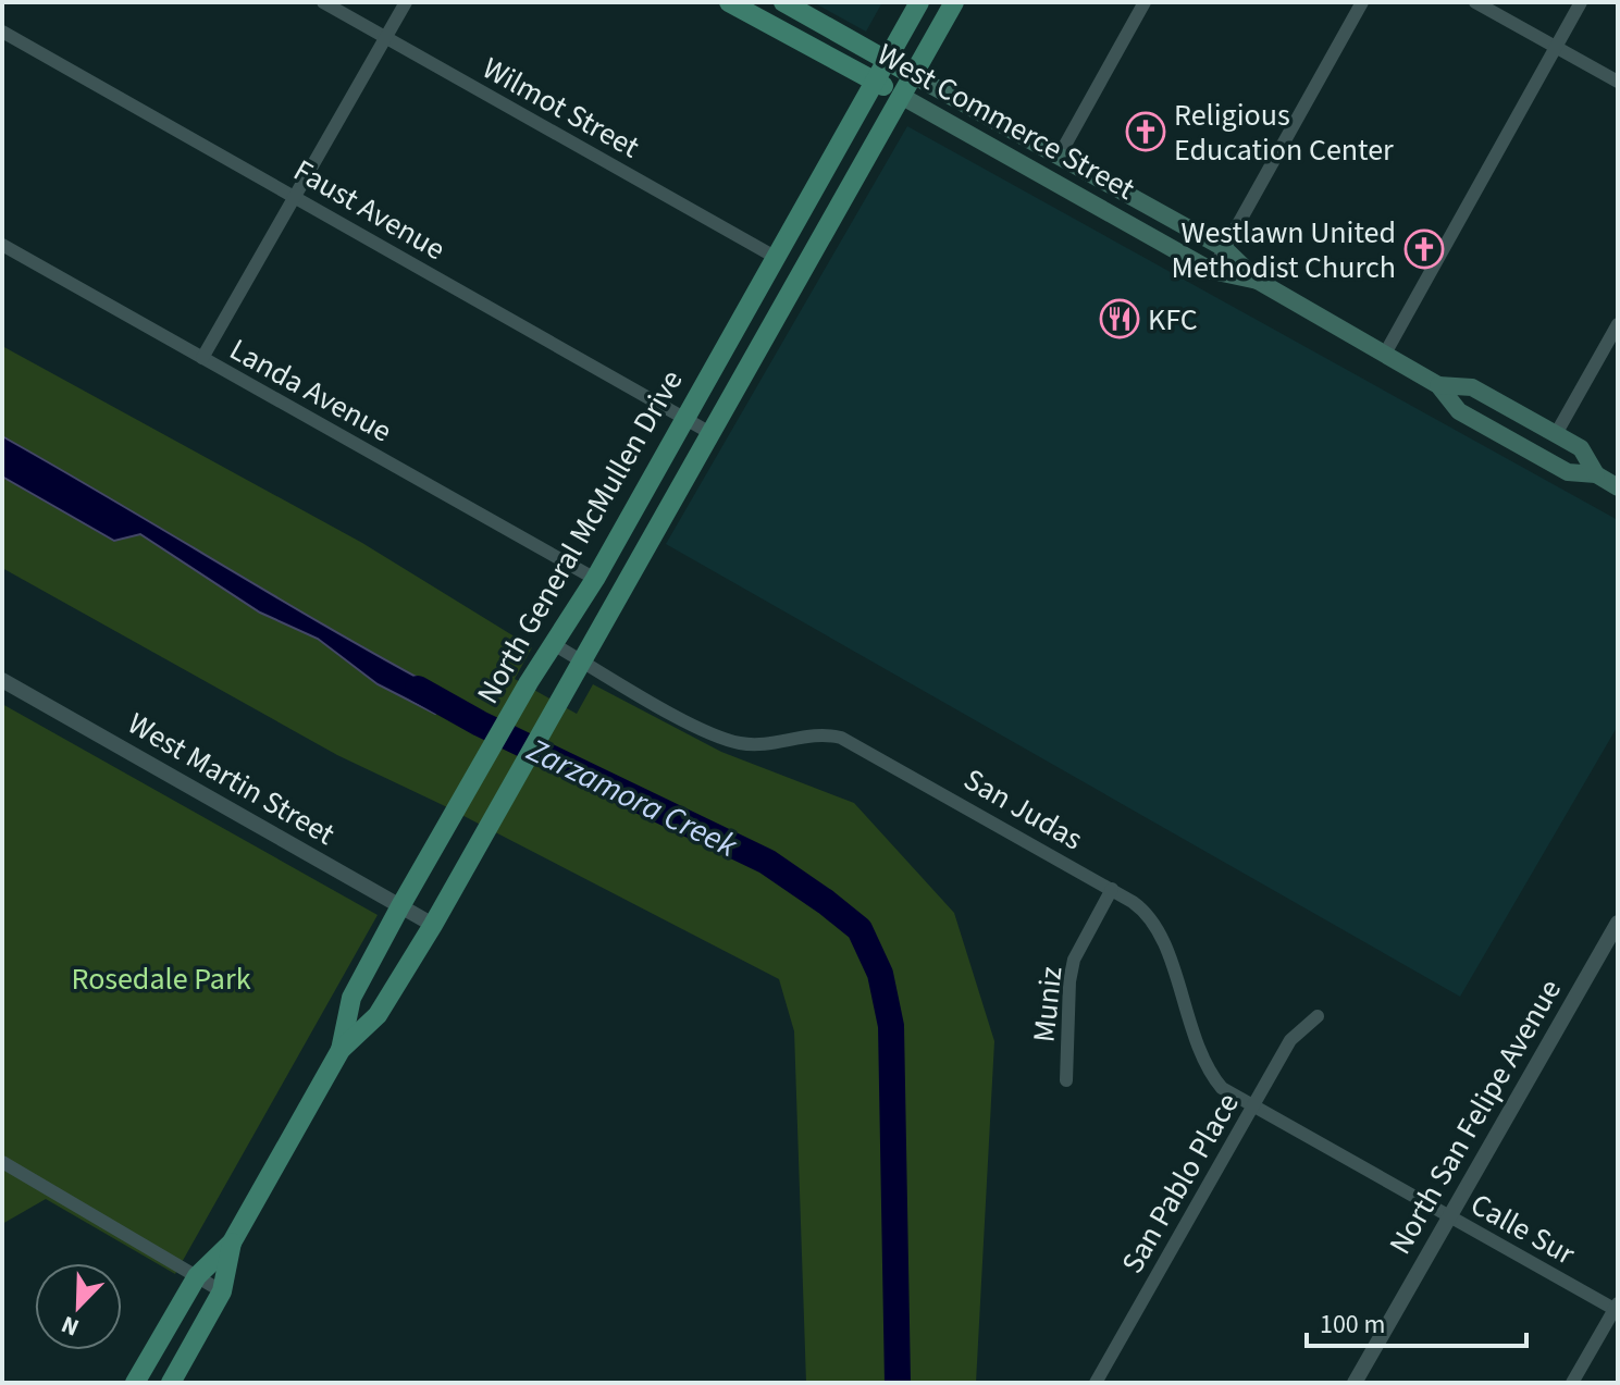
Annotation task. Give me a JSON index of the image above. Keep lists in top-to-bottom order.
{
  "streets": {
    "main road": ["West Commerce Street", "North General McMullen Drive"],
    "street": [
      "Wilmot Street",
      "Faust Avenue",
      "Landa Avenue",
      "West Martin Street",
      "San Judas",
      "Muniz",
      "North San Felipe Avenue",
      "San Pablo Place",
      "Calle Sur"
    ]
  },
  "crossings": [
    ["Wilmot Street", "North General McMullen Drive"],
    ["West Commerce Street", "North General McMullen Drive"],
    ["Faust Avenue", "North General McMullen Drive"],
    ["Landa Avenue", "North General McMullen Drive"],
    ["North General McMullen Drive", "West Martin Street"],
    ["North General McMullen Drive", "San Judas"],
    ["San Judas", "Muniz"],
    ["San Judas", "San Pablo Place"],
    ["San Judas", "Calle Sur"],
    ["North San Felipe Avenue", "Calle Sur"]
  ],
  "water": ["Zarzamora Creek"],
  "parks": ["Rosedale Park"],
  "places": {
    "church": ["Religious Education Center", "Westlawn United Methodist Church"],
    "restaurant": ["KFC"]
  },
  "scale_bar": "100 m",
  "north": "bottom left"
}
